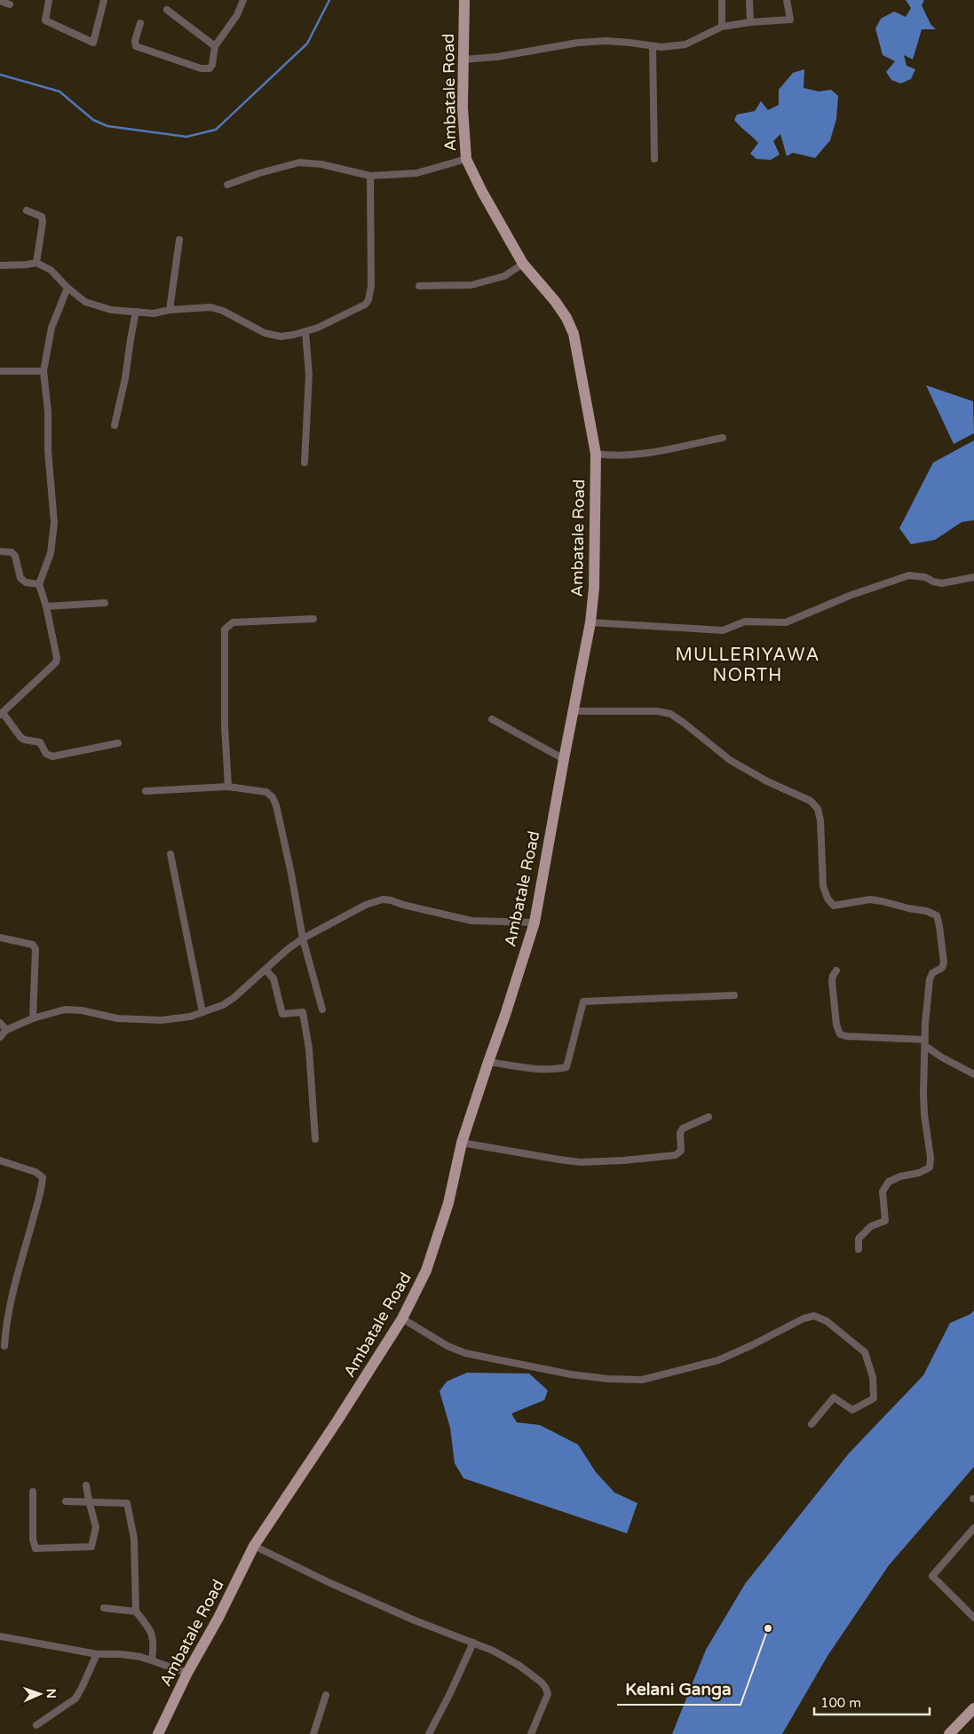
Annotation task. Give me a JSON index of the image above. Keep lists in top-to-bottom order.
{
  "streets": {
    "main road": ["Ambatale Road"]
  },
  "districts": ["MULLERIYAWA NORTH"],
  "places": ["Kelani Ganga"],
  "scale_bar": "100 m",
  "north": "right"
}
